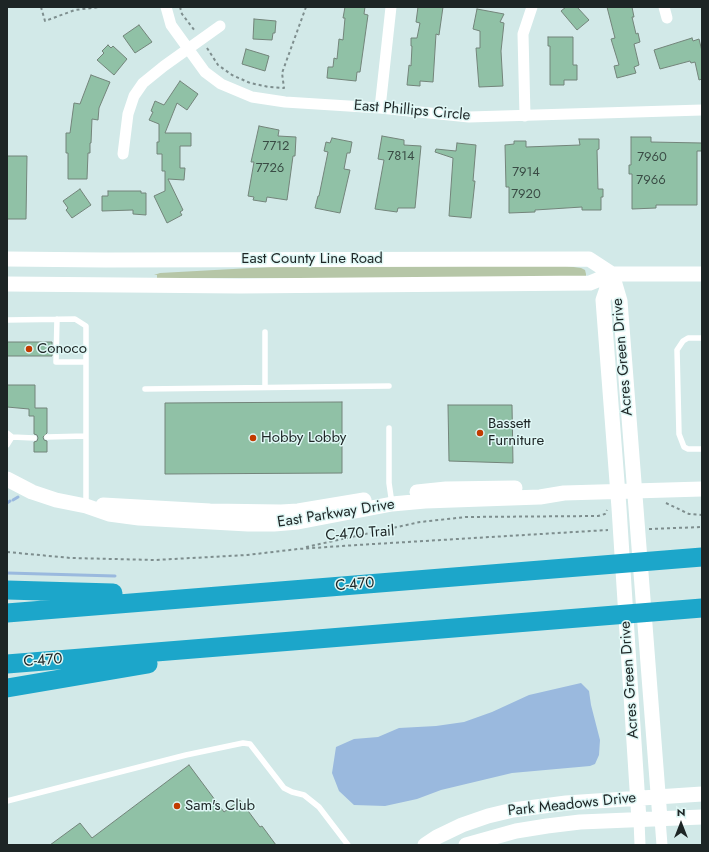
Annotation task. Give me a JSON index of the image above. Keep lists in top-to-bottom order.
{
  "streets": {
    "highway": ["C-470"],
    "main road": [
      "East County Line Road",
      "Acres Green Drive",
      "East Parkway Drive",
      "Park Meadows Drive"
    ],
    "street": ["East Phillips Circle"],
    "path": ["C-470 Trail"]
  },
  "crossings": [
    ["East County Line Road", "Acres Green Drive"],
    ["Acres Green Drive", "East Parkway Drive"],
    ["Acres Green Drive", "Park Meadows Drive"]
  ],
  "places": [
    "Conoco",
    "Bassett Furniture",
    "Hobby Lobby",
    "Sam's Club"
  ],
  "house_numbers": [
    "7712",
    "7814",
    "7960",
    "7726",
    "7914",
    "7966",
    "7920"
  ],
  "north": "top"
}
